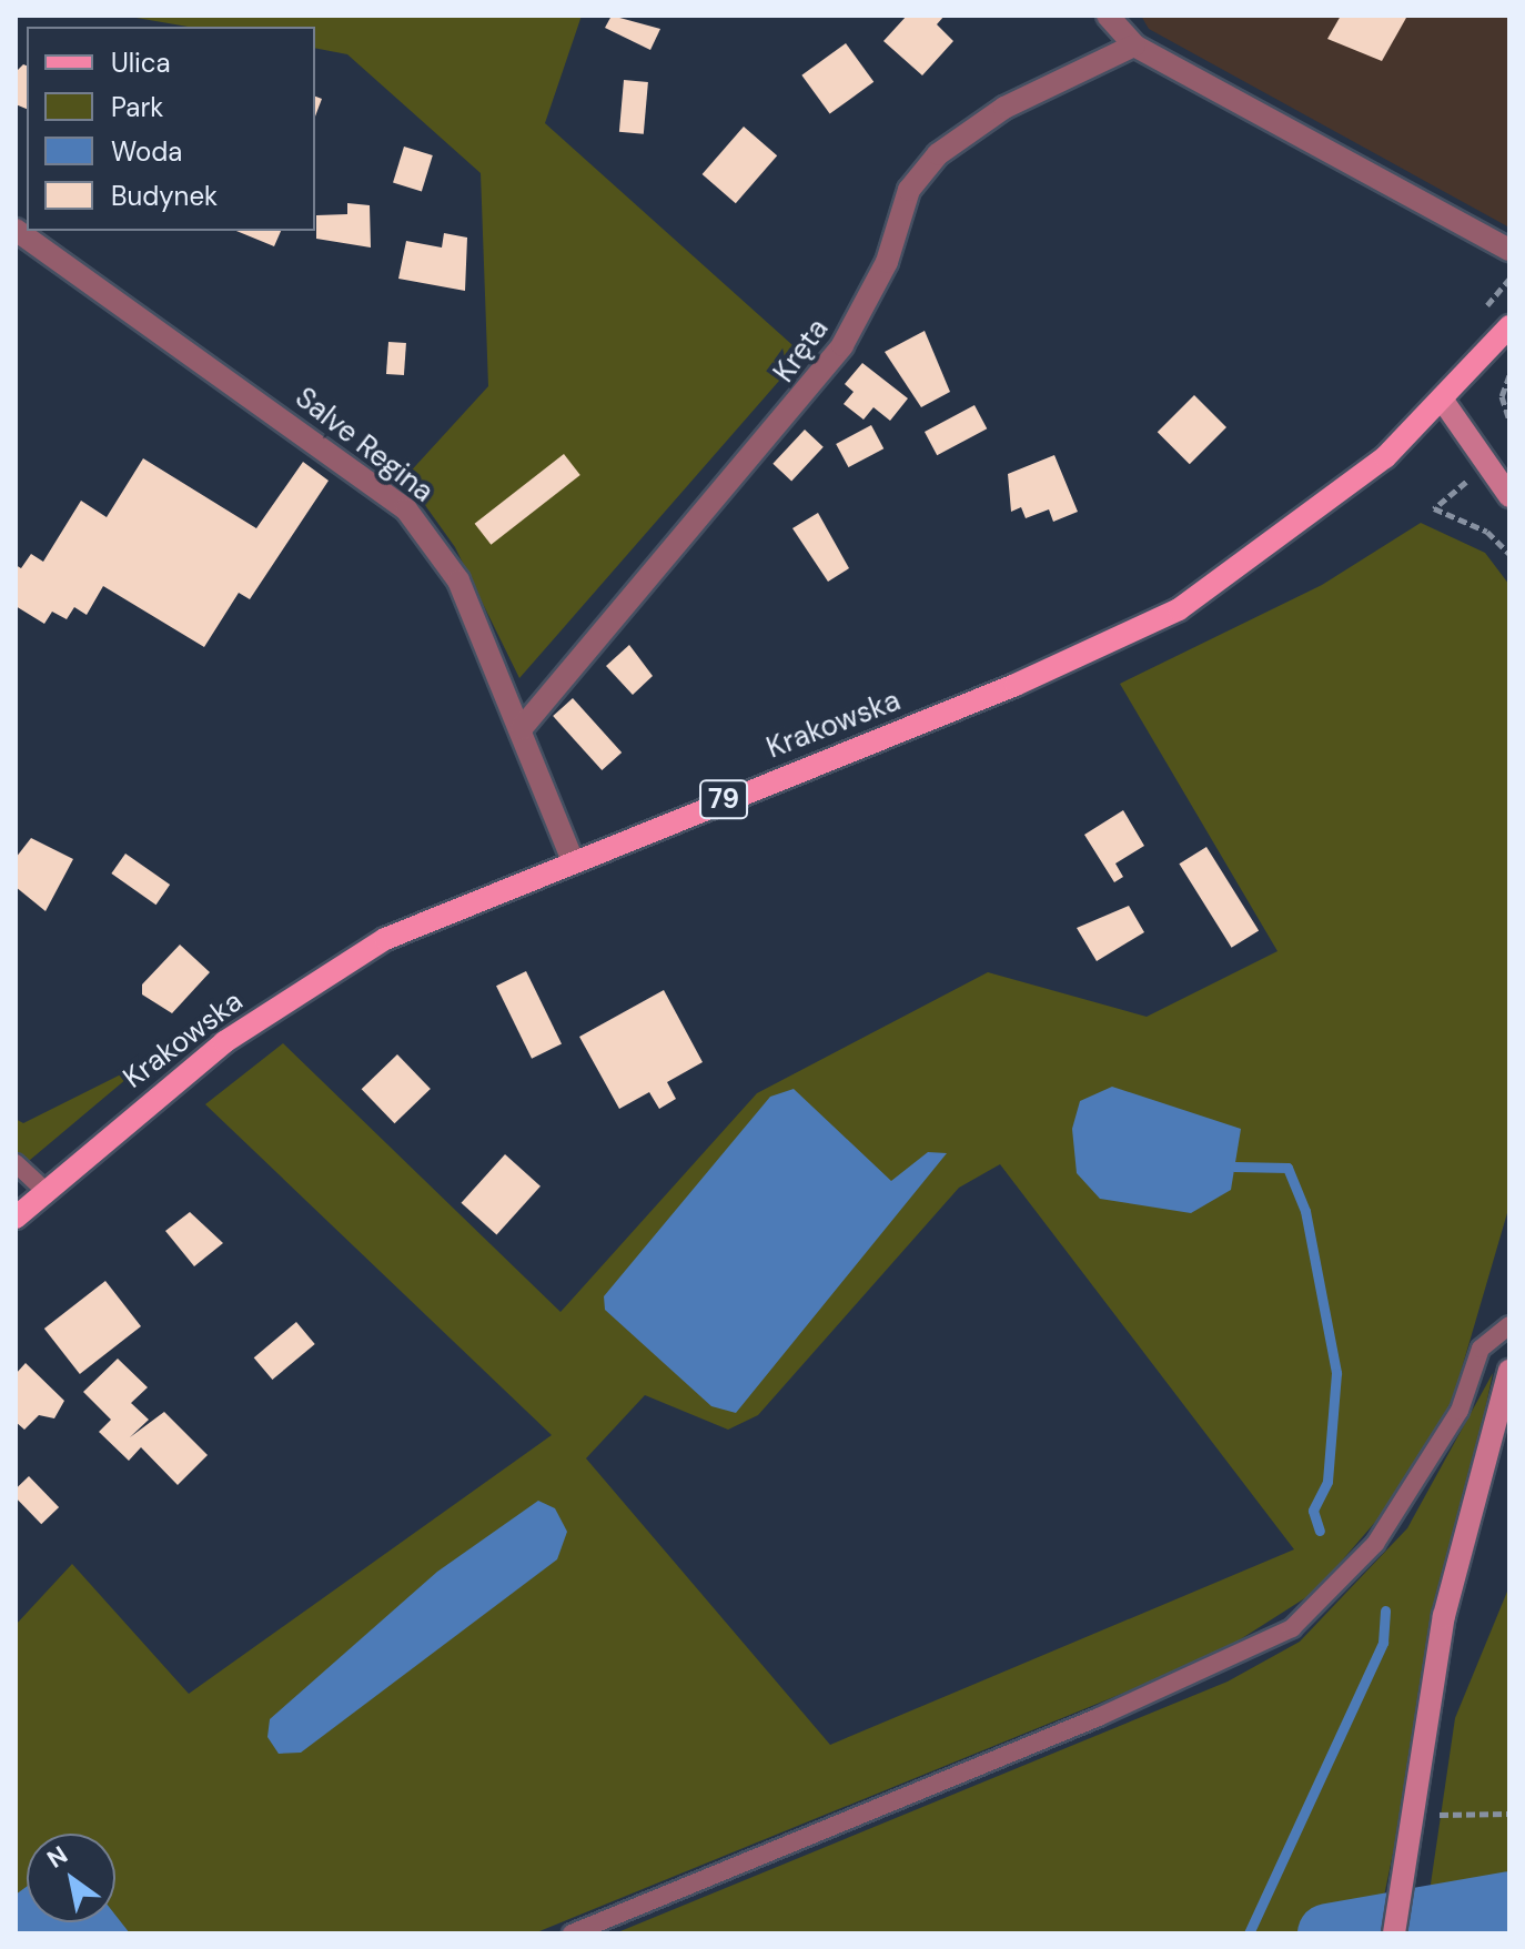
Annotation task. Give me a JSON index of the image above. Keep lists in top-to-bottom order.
{
  "streets": {
    "main road": ["Krakowska", "79"],
    "street": ["Kręta", "Salve Regina"]
  },
  "crossings": [
    ["Kręta", "Salve Regina"],
    ["Salve Regina", "Krakowska"]
  ],
  "legend": [
    "Ulica",
    "Park",
    "Woda",
    "Budynek"
  ],
  "north": "top left"
}
